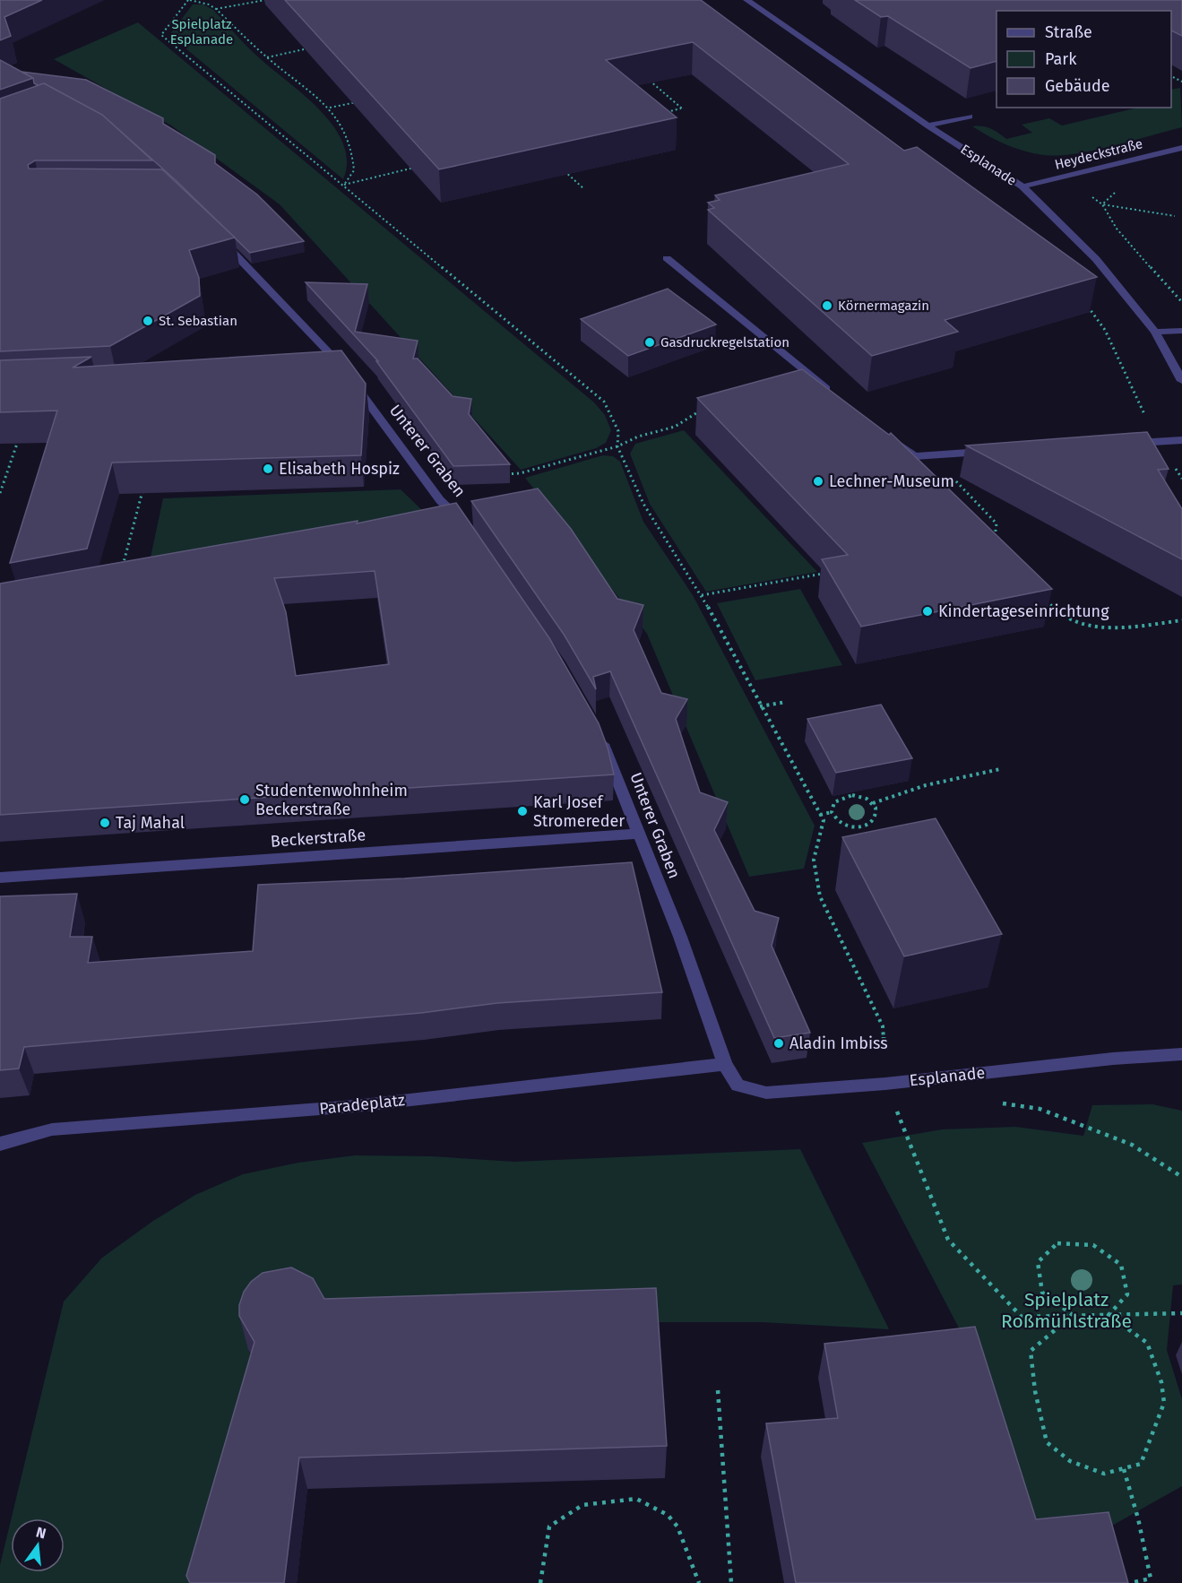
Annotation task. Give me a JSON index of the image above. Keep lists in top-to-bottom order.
{
  "streets": {
    "street": [
      "Heydeckstraße",
      "Esplanade",
      "Unterer Graben",
      "Beckerstraße",
      "Paradeplatz"
    ]
  },
  "crossings": [
    ["Heydeckstraße", "Esplanade"],
    ["Esplanade", "Unterer Graben"],
    ["Esplanade", "Paradeplatz"],
    ["Unterer Graben", "Beckerstraße"],
    ["Unterer Graben", "Paradeplatz"]
  ],
  "parks": ["Spielplatz Esplanade", "Spielplatz Roßmühlstraße"],
  "places": [
    "Körnermagazin",
    "St. Sebastian",
    "Gasdruckregelstation",
    "Elisabeth Hospiz",
    "Lechner-Museum",
    "Kindertageseinrichtung",
    "Studentenwohnheim Beckerstraße",
    "Karl Josef Stromereder",
    "Taj Mahal",
    "Aladin Imbiss"
  ],
  "legend": ["Straße", "Park", "Gebäude"],
  "north": "top"
}
